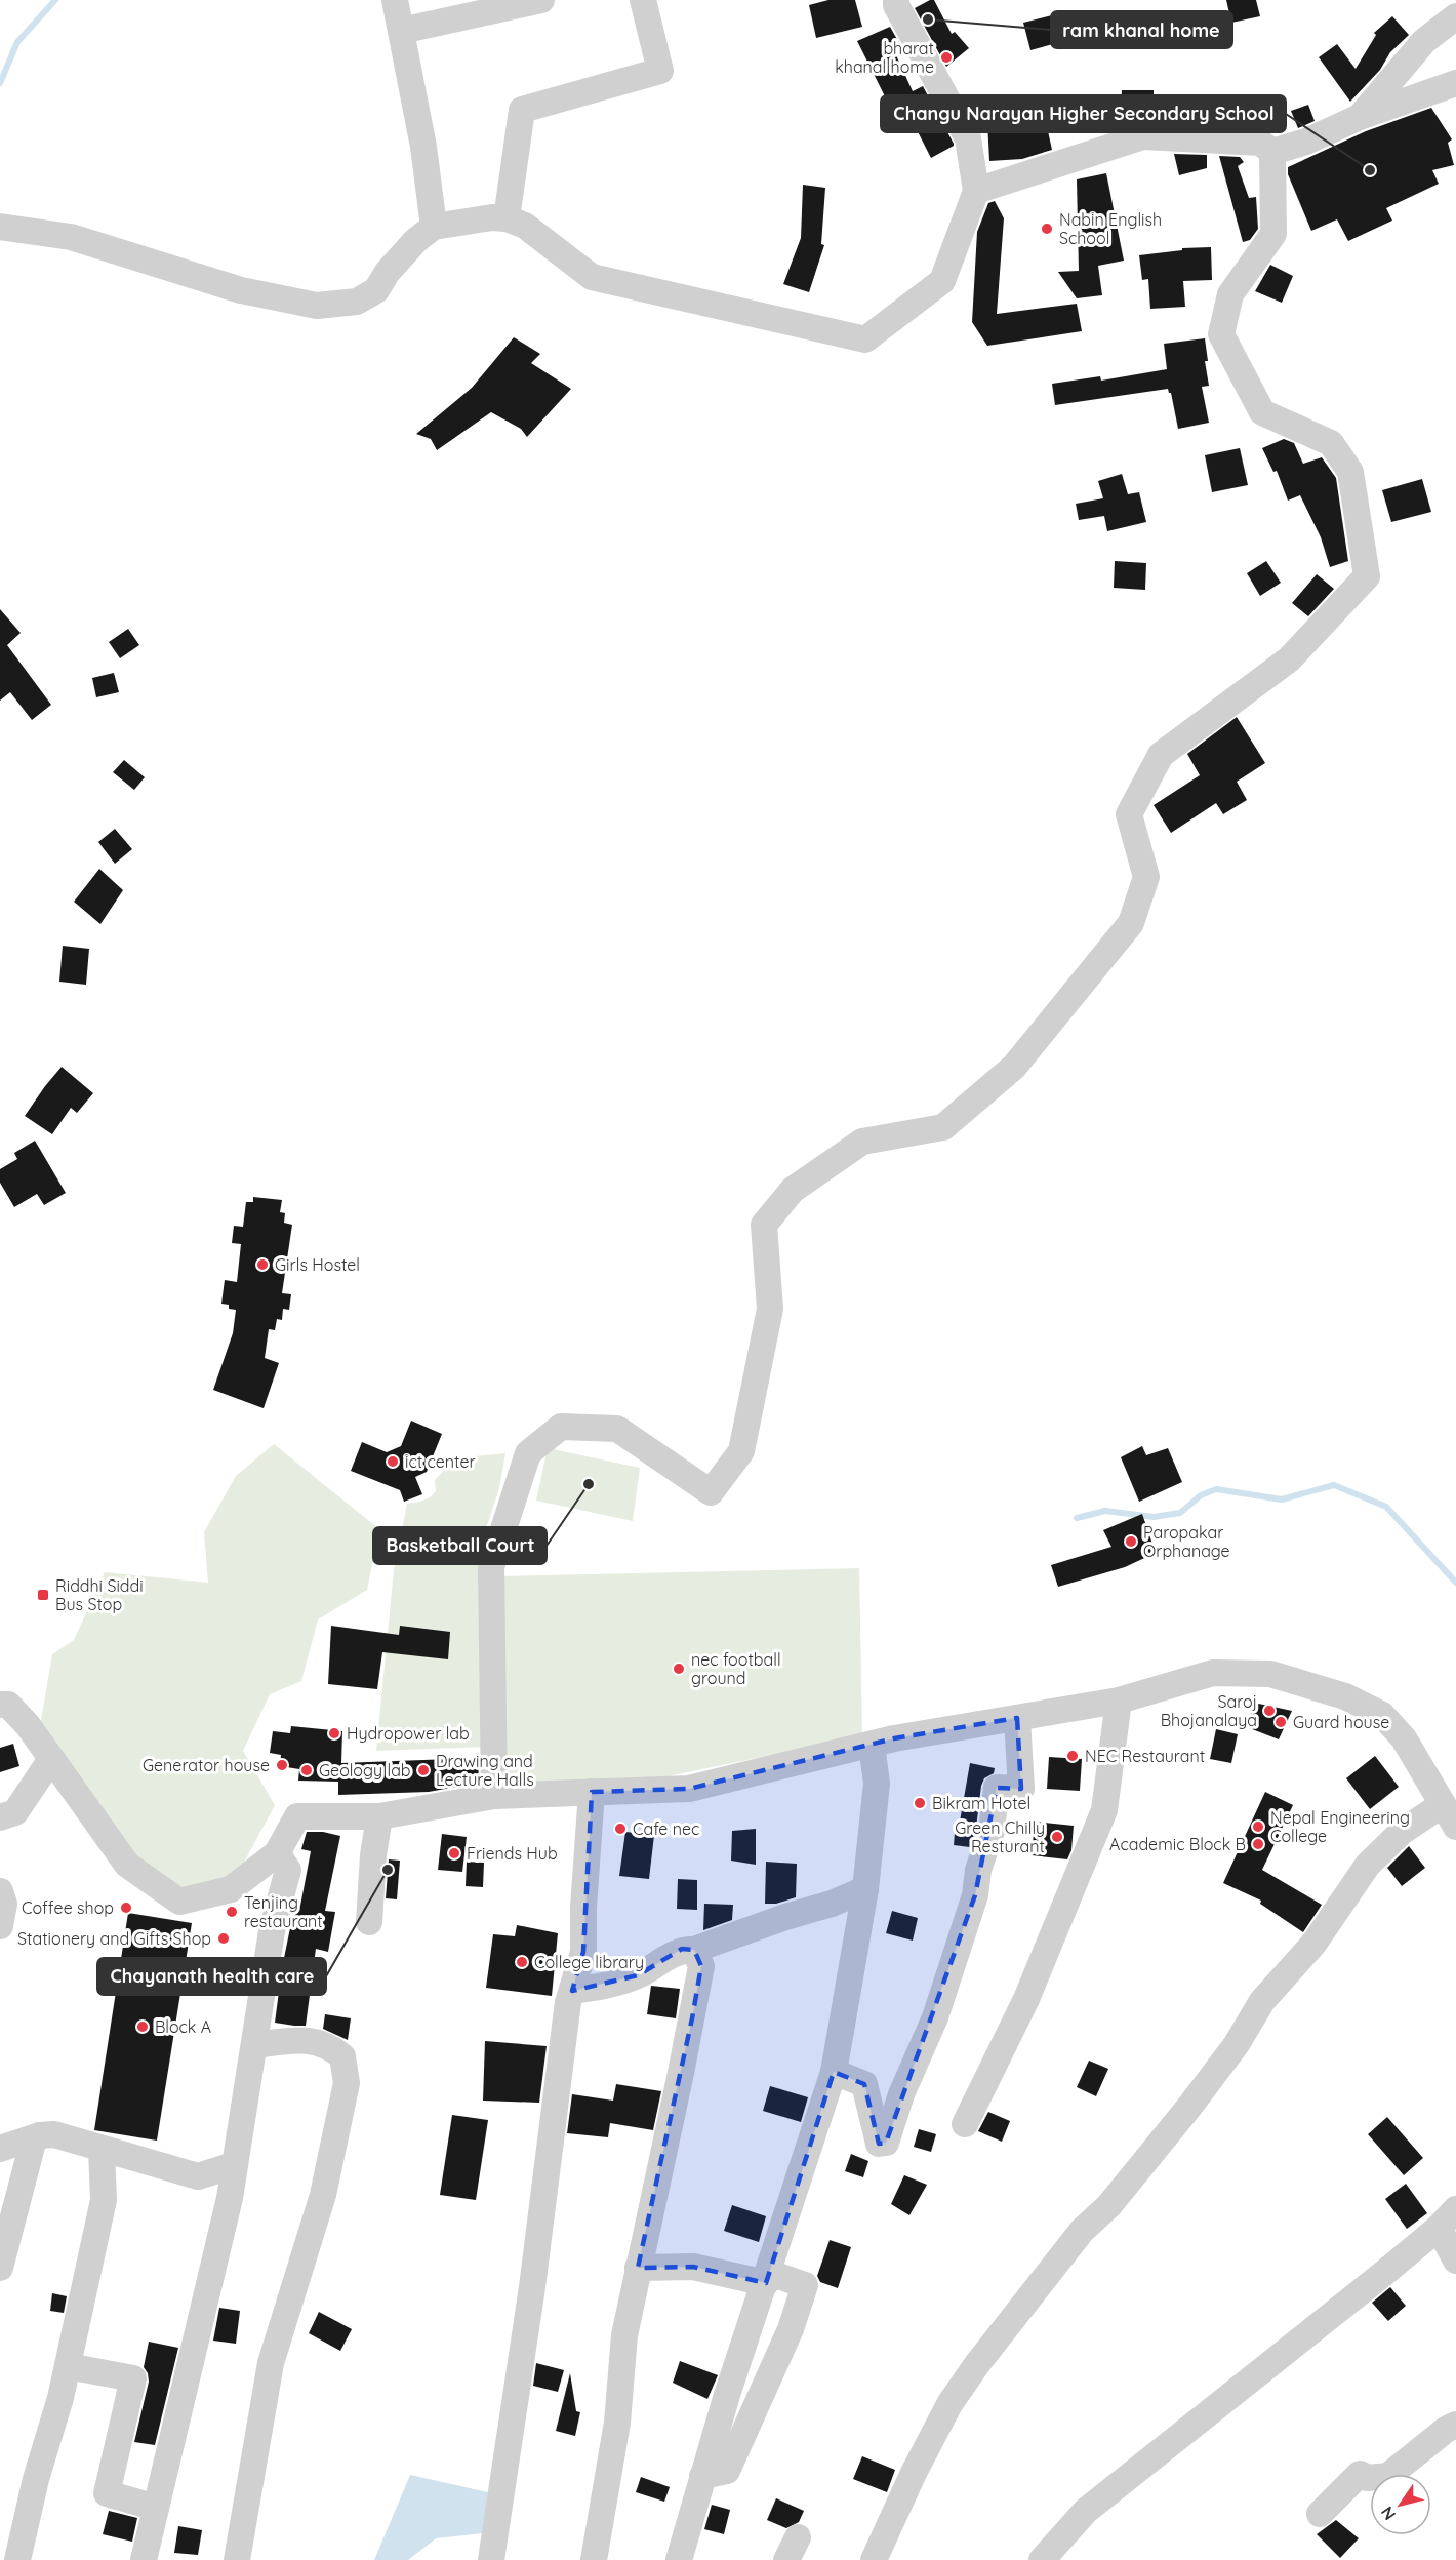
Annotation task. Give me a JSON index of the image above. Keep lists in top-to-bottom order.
{
  "places": {
    "other": [
      "ram khanal home",
      "bharat khanal home",
      "Changu Narayan Higher Secondary School",
      "Nabin English School",
      "Girls Hostel",
      "ict center",
      "Basketball Court",
      "Paropakar Orphanage",
      "nec football ground",
      "Saroj Bhojanalaya",
      "Guard house",
      "Hydropower lab",
      "NEC Restaurant",
      "Generator house",
      "Geology lab",
      "Drawing and Lecture Halls",
      "Bikram Hotel",
      "Nepal Engineering College",
      "Cafe nec",
      "Green Chilly Resturant",
      "Academic Block B",
      "Friends Hub",
      "Chayanath health care",
      "Coffee shop",
      "Tenjing restaurant",
      "Stationery and Gifts Shop",
      "College library",
      "Block A"
    ],
    "transit": ["Riddhi Siddi Bus Stop"]
  },
  "north": "bottom left"
}
